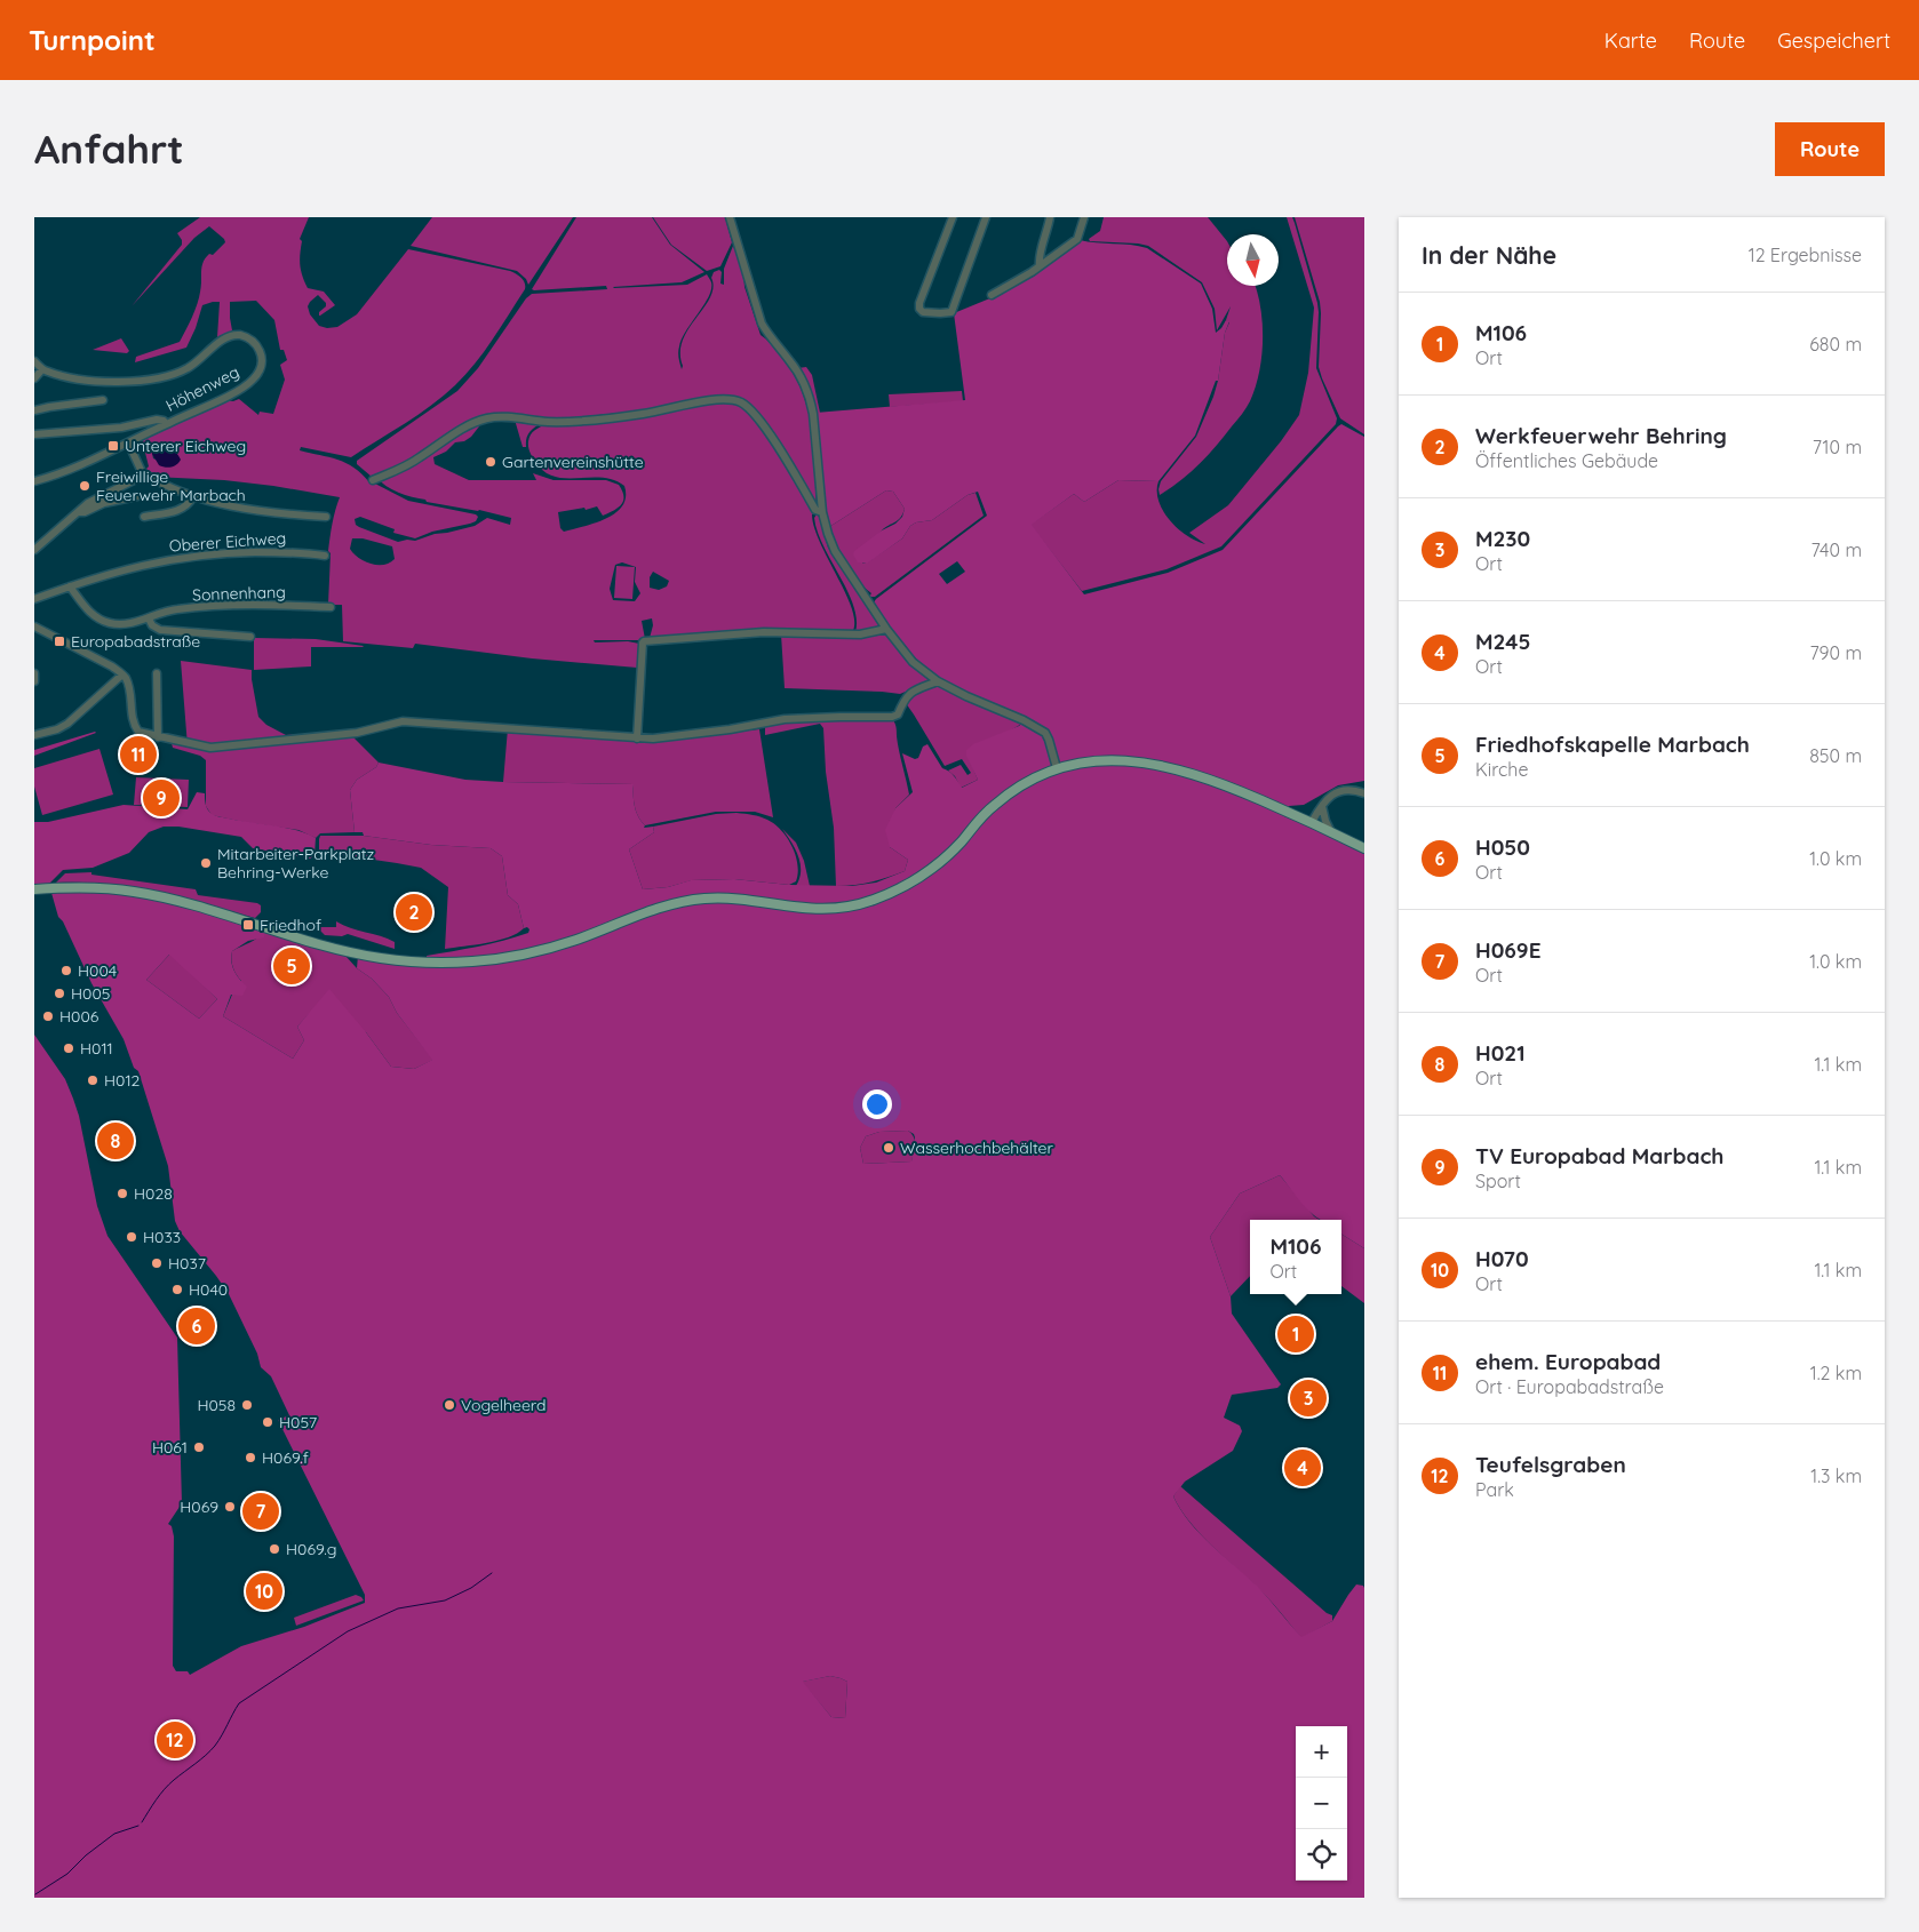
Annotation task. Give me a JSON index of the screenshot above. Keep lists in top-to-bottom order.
{
  "streets": {
    "street": ["Höhenweg", "Oberer Eichweg", "Sonnenhang"]
  },
  "crossings": [
    ["Oberer Eichweg", "Sonnenhang"]
  ],
  "places": {
    "transit": ["Unterer Eichweg", "Europabadstraße", "Friedhof"],
    "other": [
      "Gartenvereinshütte",
      "Freiwillige Feuerwehr Marbach",
      "Mitarbeiter-Parkplatz Behring-Werke",
      "H004",
      "H005",
      "H006",
      "H011",
      "H012",
      "Wasserhochbehälter",
      "H028",
      "H033",
      "H037",
      "H040",
      "H058",
      "Vogelheerd",
      "H057",
      "H061",
      "H069.f",
      "H069",
      "H069.g"
    ]
  },
  "north": "bottom",
  "page": {
    "header": "Turnpoint",
    "nav": ["Karte", "Route", "Gespeichert"],
    "buttons": "Route",
    "title": "Anfahrt",
    "heading": ["In der Nähe", "12 Ergebnisse"],
    "list": [
      {
        "mark": "1",
        "name": "M106",
        "note": "Ort",
        "value": "680 m"
      },
      {
        "mark": "2",
        "name": "Werkfeuerwehr Behring",
        "note": "Öffentliches Gebäude",
        "value": "710 m"
      },
      {
        "mark": "3",
        "name": "M230",
        "note": "Ort",
        "value": "740 m"
      },
      {
        "mark": "4",
        "name": "M245",
        "note": "Ort",
        "value": "790 m"
      },
      {
        "mark": "5",
        "name": "Friedhofskapelle Marbach",
        "note": "Kirche",
        "value": "850 m"
      },
      {
        "mark": "6",
        "name": "H050",
        "note": "Ort",
        "value": "1.0 km"
      },
      {
        "mark": "7",
        "name": "H069E",
        "note": "Ort",
        "value": "1.0 km"
      },
      {
        "mark": "8",
        "name": "H021",
        "note": "Ort",
        "value": "1.1 km"
      },
      {
        "mark": "9",
        "name": "TV Europabad Marbach",
        "note": "Sport",
        "value": "1.1 km"
      },
      {
        "mark": "10",
        "name": "H070",
        "note": "Ort",
        "value": "1.1 km"
      },
      {
        "mark": "11",
        "name": "ehem. Europabad",
        "note": "Ort · Europabadstraße",
        "value": "1.2 km"
      },
      {
        "mark": "12",
        "name": "Teufelsgraben",
        "note": "Park",
        "value": "1.3 km"
      }
    ],
    "pins": [
      "11",
      "9",
      "2",
      "5",
      "8",
      "6",
      "1",
      "3",
      "4",
      "7",
      "10",
      "12"
    ],
    "popup": ["M106", "Ort"],
    "map_buttons": ["+", "−"]
  }
}
